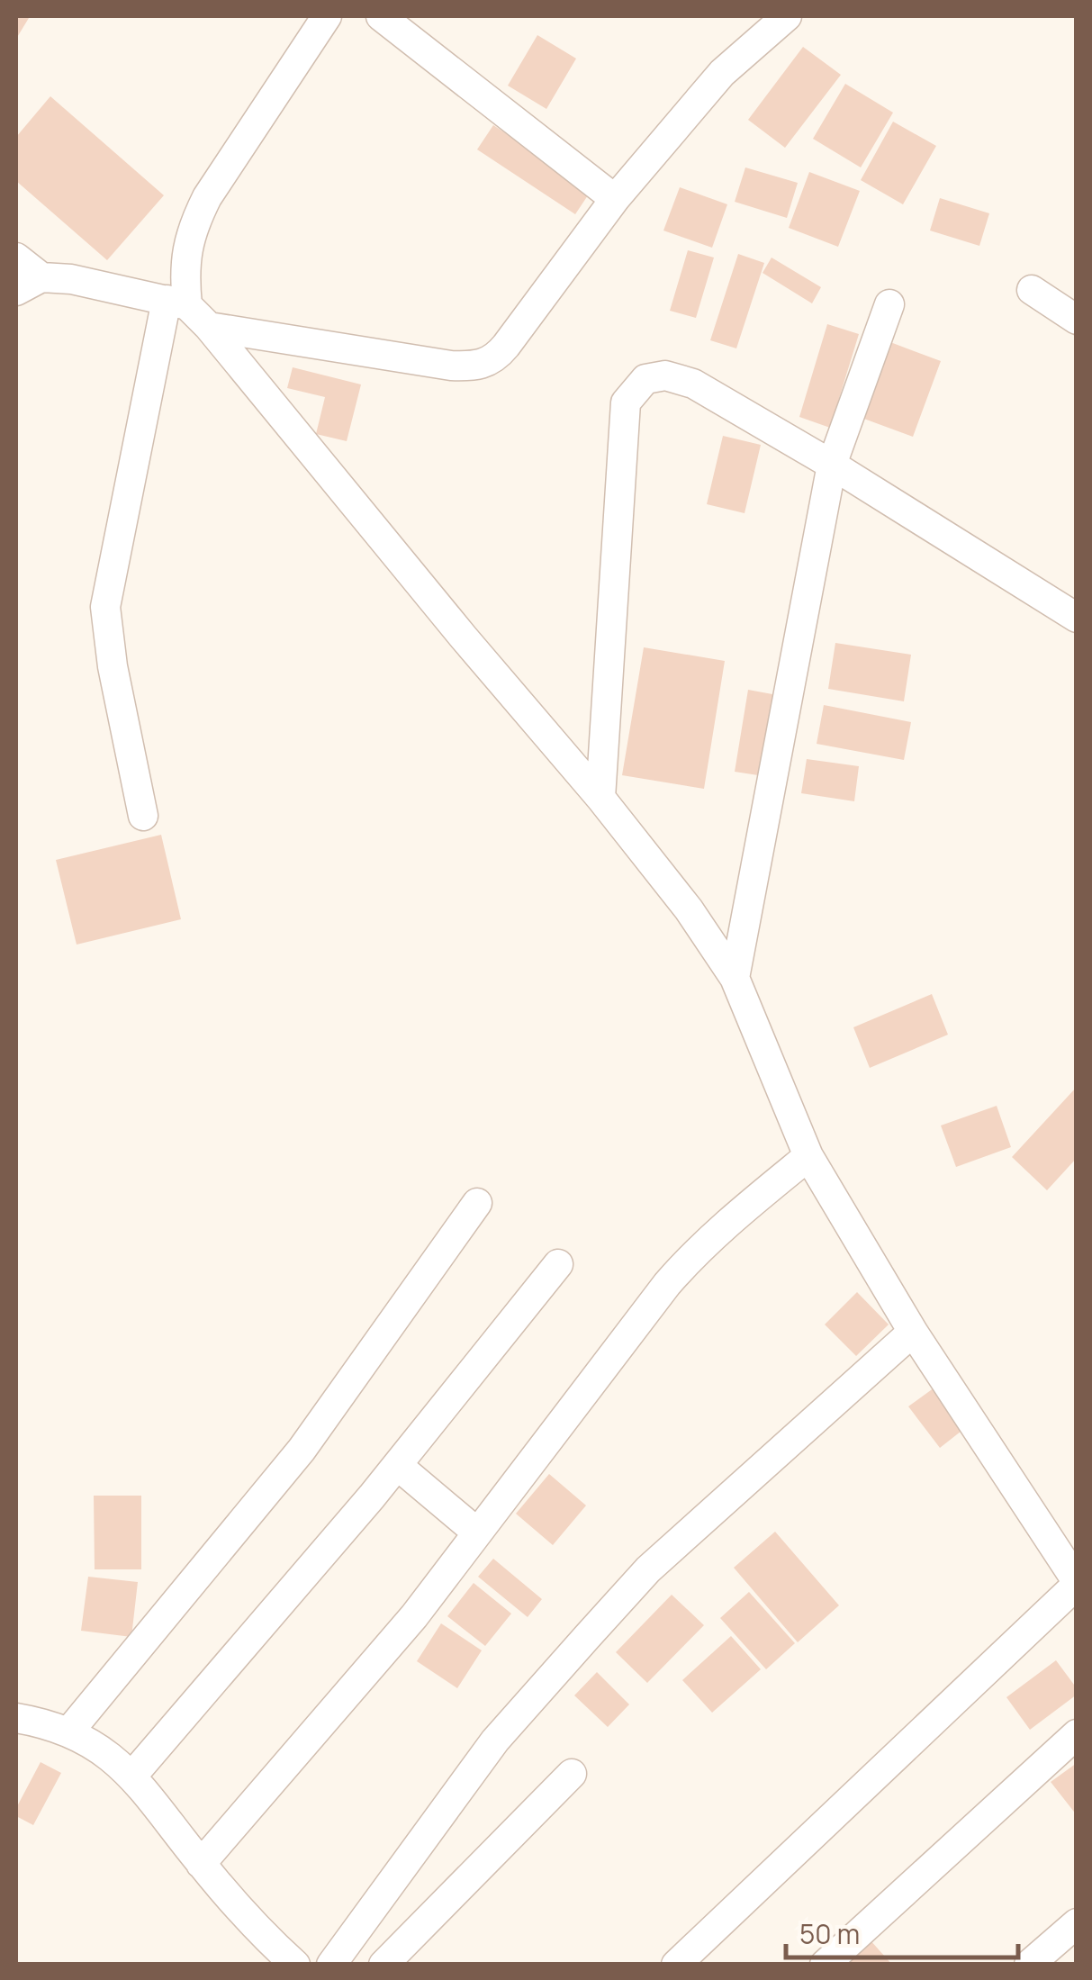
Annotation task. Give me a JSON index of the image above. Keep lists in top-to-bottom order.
{
  "scale_bar": "50 m"
}
